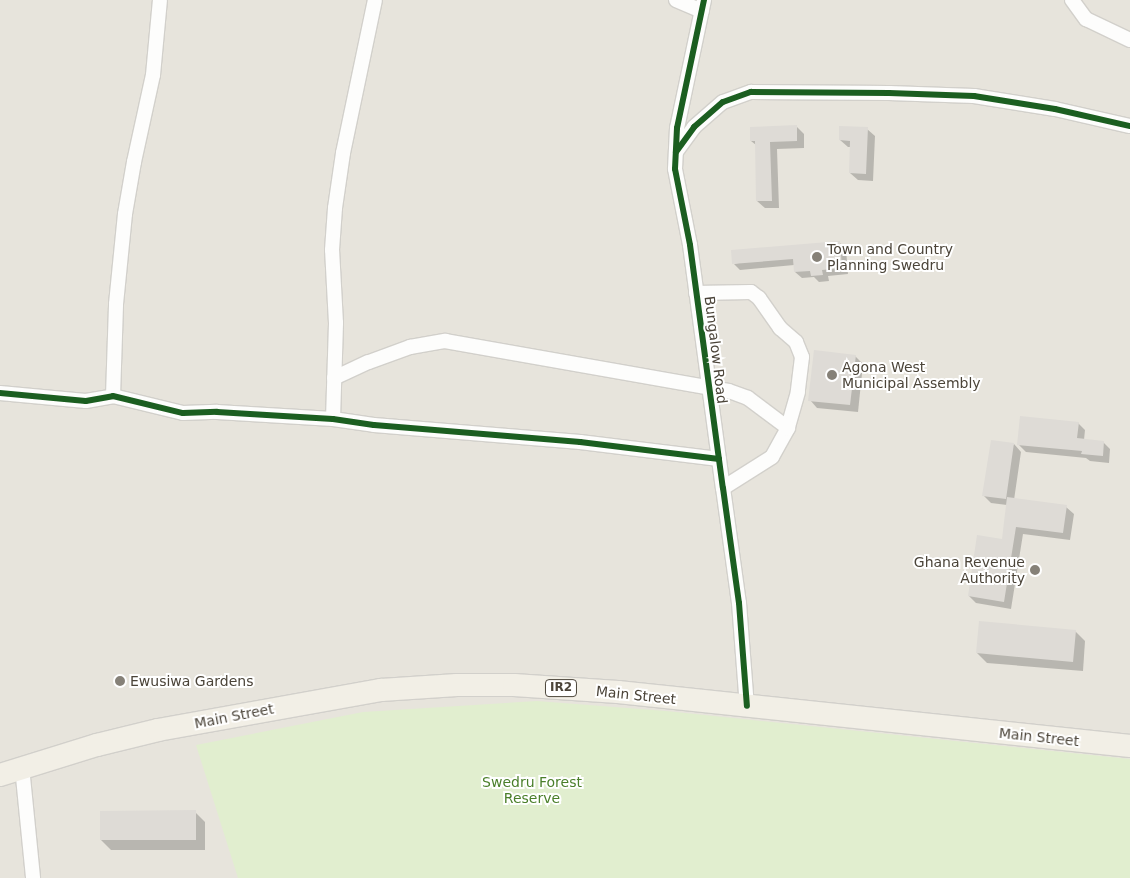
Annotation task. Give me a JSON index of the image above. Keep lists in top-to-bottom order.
{
  "streets": {
    "main road": ["IR2", "Main Street"],
    "street": ["Bungalow Road"]
  },
  "crossings": [
    ["Bungalow Road", "Main Street"]
  ],
  "parks": ["Swedru Forest Reserve"],
  "places": [
    "Town and Country Planning Swedru",
    "Agona West Municipal Assembly",
    "Ghana Revenue Authority",
    "Ewusiwa Gardens"
  ]
}
